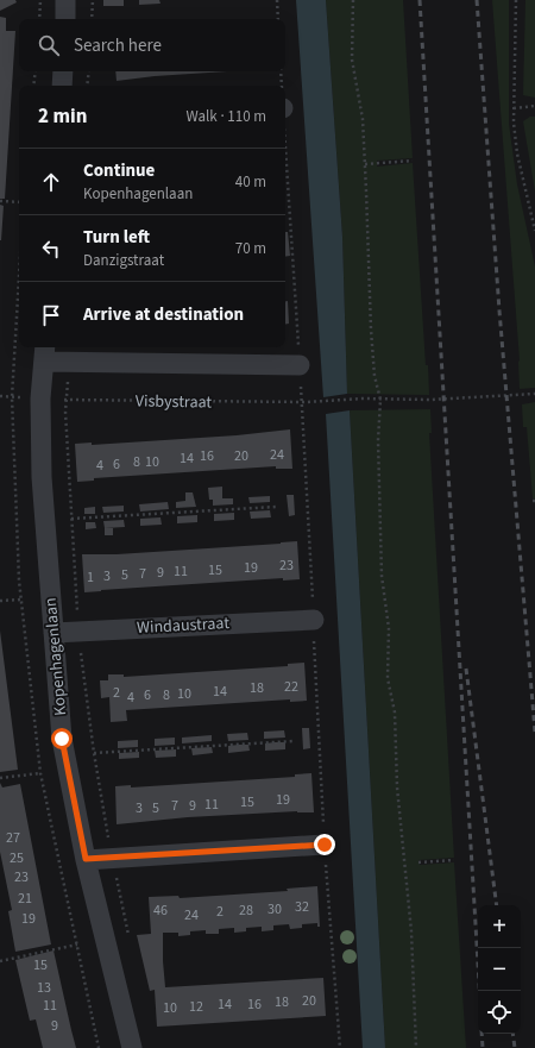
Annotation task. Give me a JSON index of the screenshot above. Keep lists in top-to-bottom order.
{
  "streets": {
    "street": ["Windaustraat", "Kopenhagenlaan"],
    "path": ["Visbystraat"]
  },
  "crossings": [
    ["Visbystraat", "Kopenhagenlaan"],
    ["Windaustraat", "Kopenhagenlaan"]
  ],
  "house_numbers": [
    "24",
    "16",
    "20",
    "14",
    "8",
    "10",
    "6",
    "4",
    "23",
    "19",
    "15",
    "11",
    "9",
    "7",
    "5",
    "3",
    "1",
    "22",
    "18",
    "14",
    "2",
    "10",
    "6",
    "8",
    "4",
    "19",
    "15",
    "11",
    "7",
    "9",
    "3",
    "5",
    "27",
    "25",
    "23",
    "21",
    "32",
    "30",
    "46",
    "28",
    "2",
    "24",
    "19",
    "15",
    "13",
    "20",
    "18",
    "14",
    "16",
    "11",
    "12",
    "10",
    "9"
  ],
  "page": {
    "search": "Search here",
    "heading": ["2 min", "Walk · 110 m"],
    "list": [
      ["Continue", "Kopenhagenlaan", "40 m"],
      ["Turn left", "Danzigstraat", "70 m"],
      "Arrive at destination"
    ],
    "map_buttons": ["+", "−"]
  }
}
